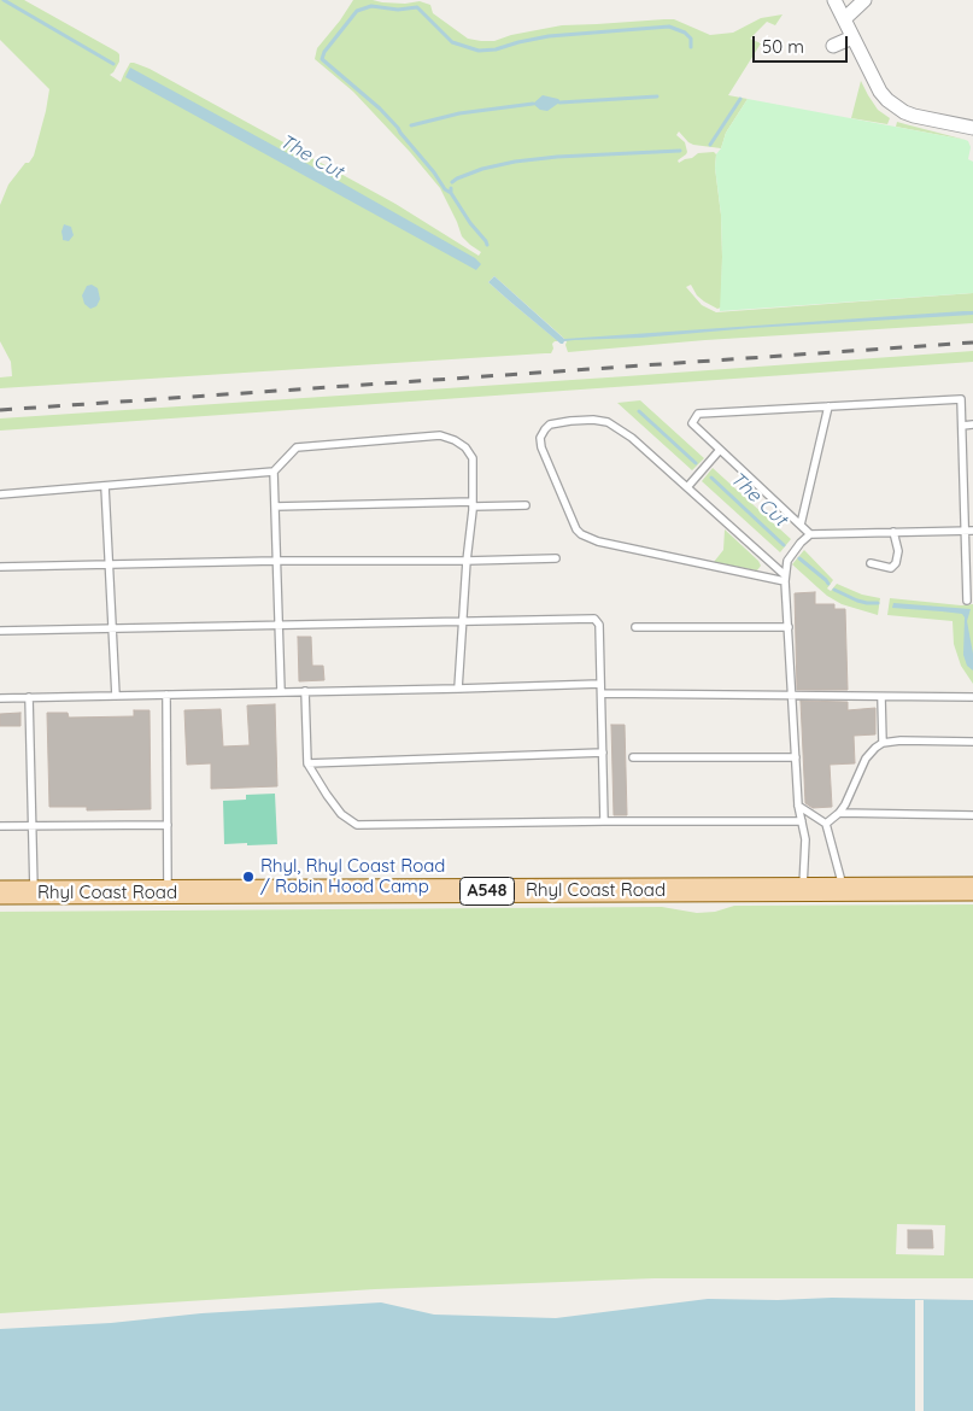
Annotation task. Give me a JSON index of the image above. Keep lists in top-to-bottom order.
{
  "streets": {
    "main road": ["Rhyl Coast Road", "A548"]
  },
  "water": ["The Cut"],
  "places": ["Rhyl, Rhyl Coast Road / Robin Hood Camp"],
  "scale_bar": "50 m"
}
